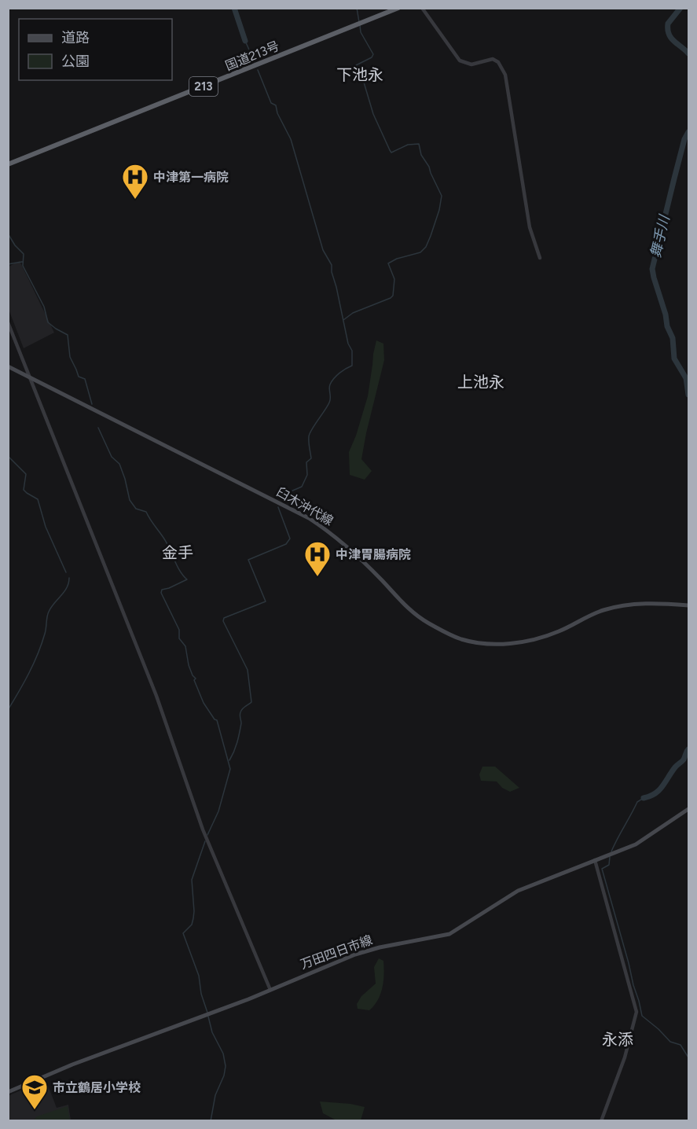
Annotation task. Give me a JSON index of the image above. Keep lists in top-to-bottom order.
{
  "streets": {
    "highway": ["国道213号", "213"],
    "main road": ["臼木沖代線", "万田四日市線"]
  },
  "districts": [
    "下池永",
    "上池永",
    "金手",
    "永添"
  ],
  "water": ["舞手川"],
  "places": {
    "hospital": ["中津第一病院", "中津胃腸病院"],
    "school or university": ["市立鶴居小学校"]
  },
  "legend": ["道路", "公園"]
}
